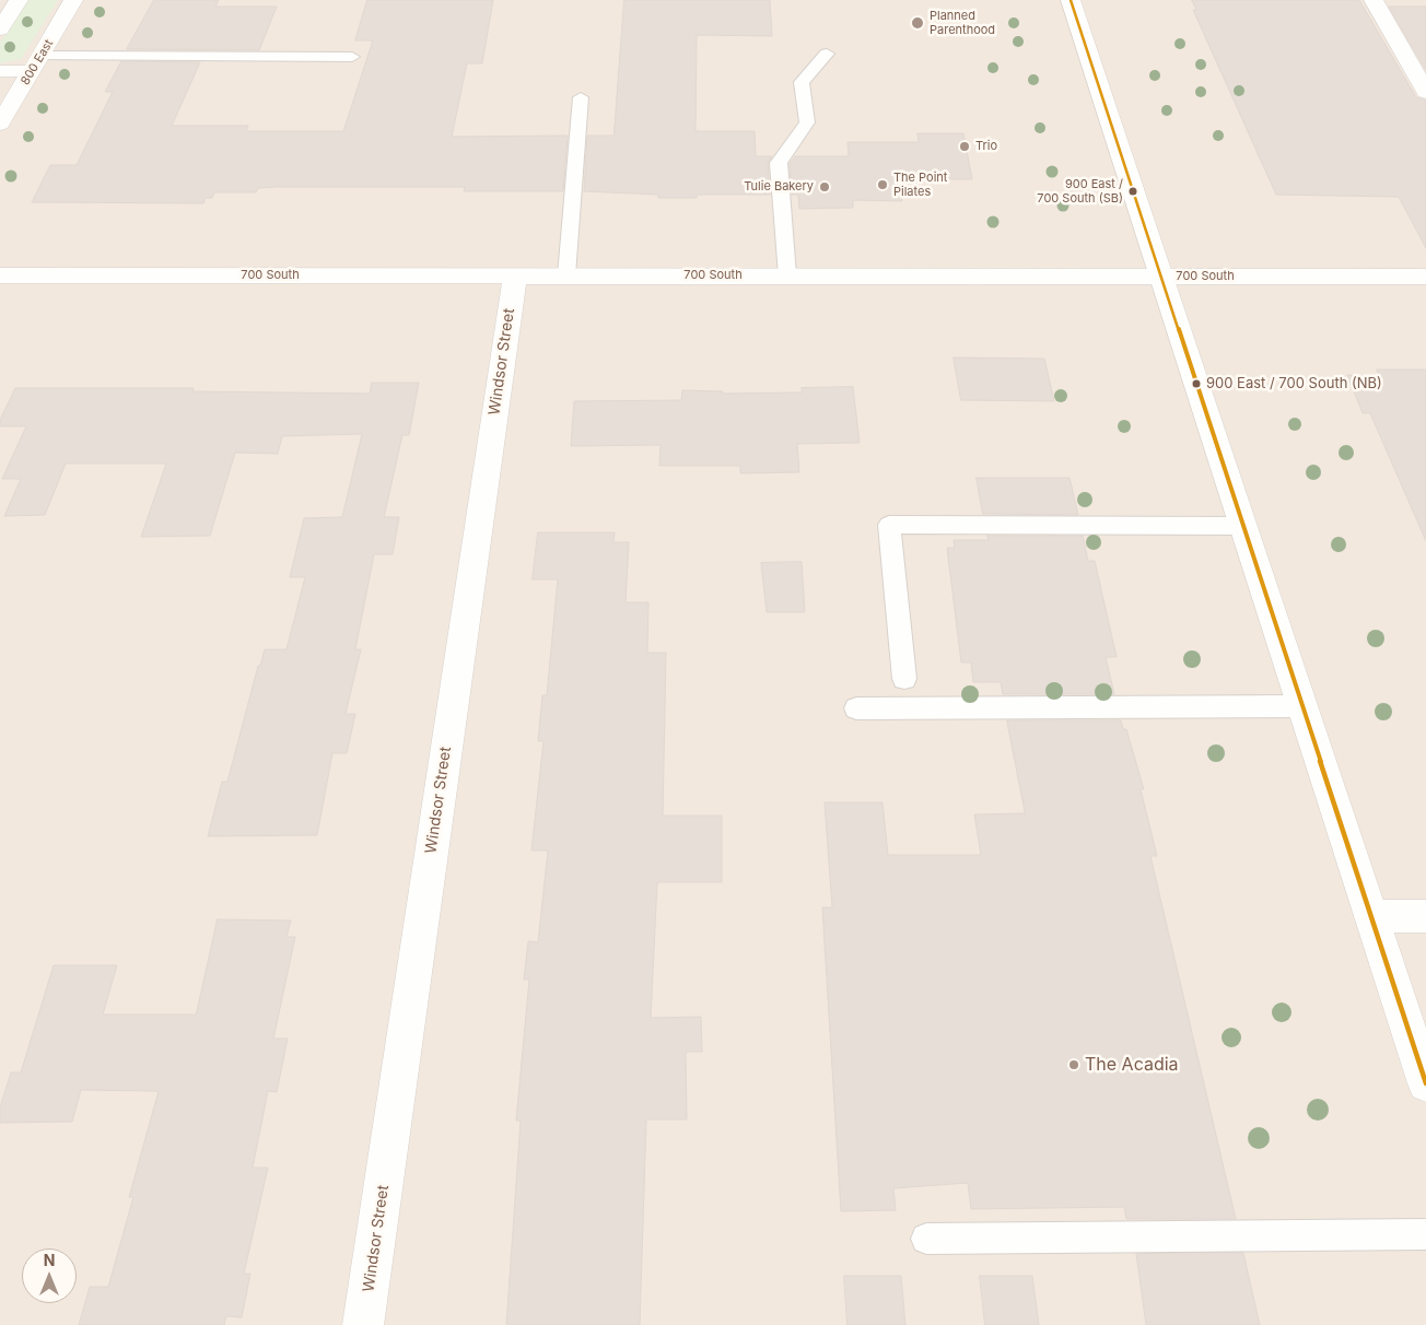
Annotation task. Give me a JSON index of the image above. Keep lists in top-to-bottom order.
{
  "streets": {
    "street": ["800 East", "700 South", "Windsor Street"]
  },
  "crossings": [
    ["700 South", "Windsor Street"]
  ],
  "places": [
    "Planned Parenthood",
    "Trio",
    "The Point Pilates",
    "Tulie Bakery",
    "900 East / 700 South (SB)",
    "900 East / 700 South (NB)",
    "The Acadia"
  ],
  "north": "top"
}
